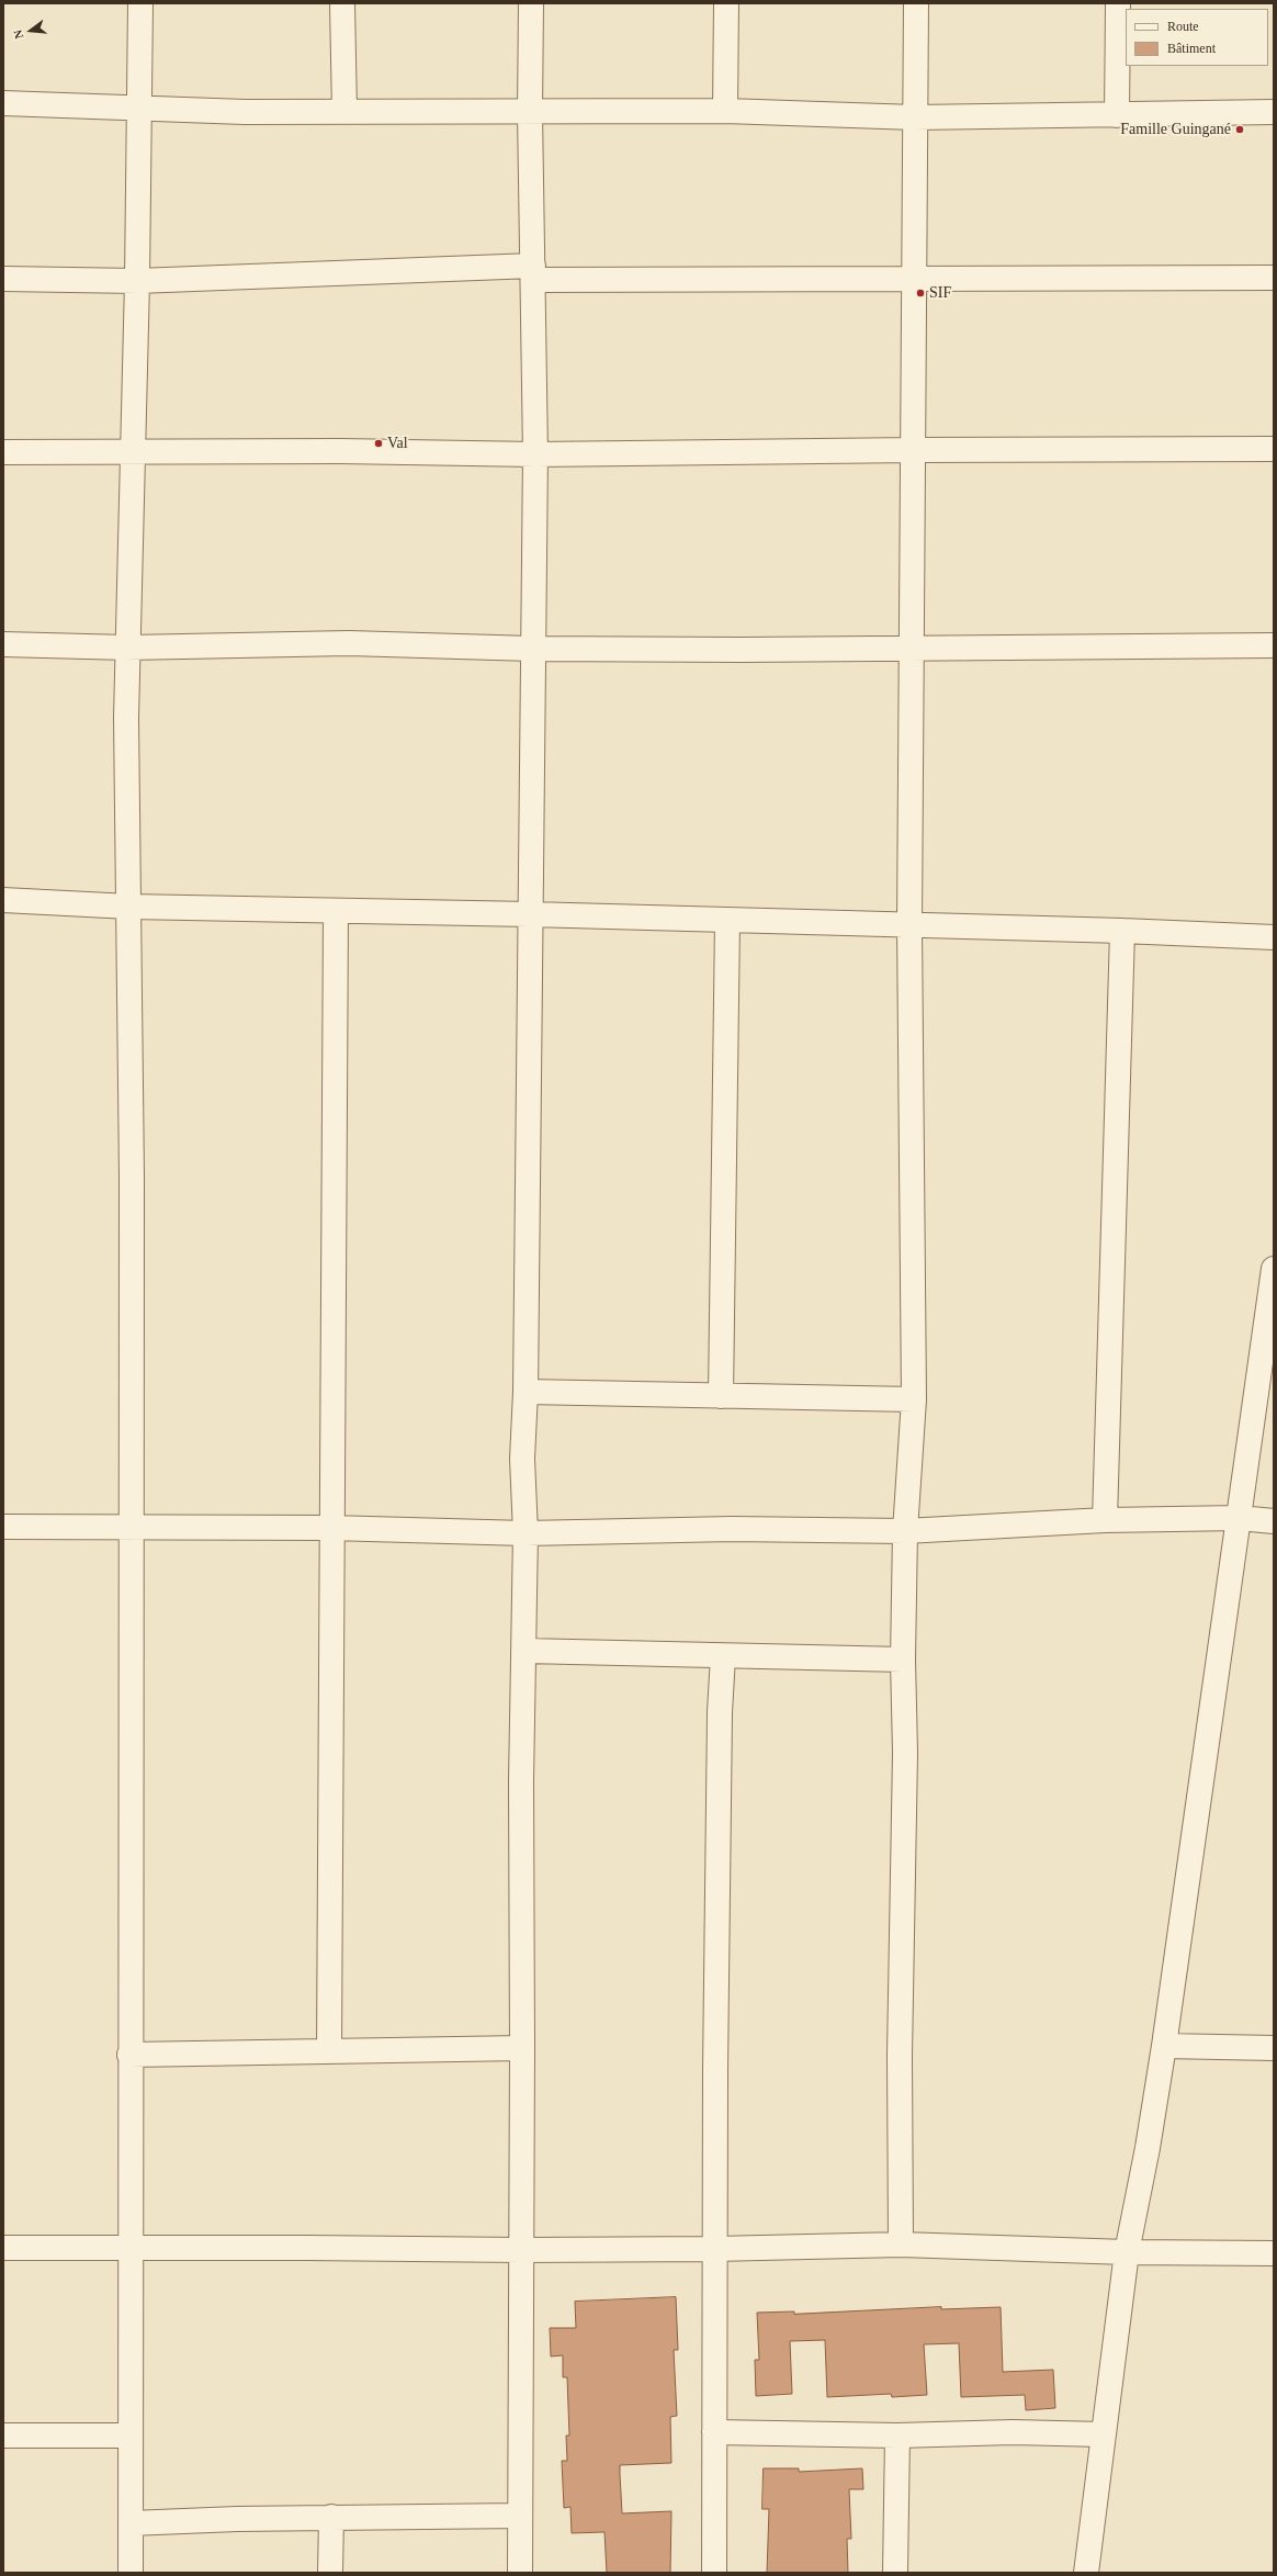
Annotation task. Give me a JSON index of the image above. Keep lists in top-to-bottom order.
{
  "places": ["Famille Guingané", "SIF", "Val"],
  "legend": ["Route", "Bâtiment"],
  "north": "left"
}
